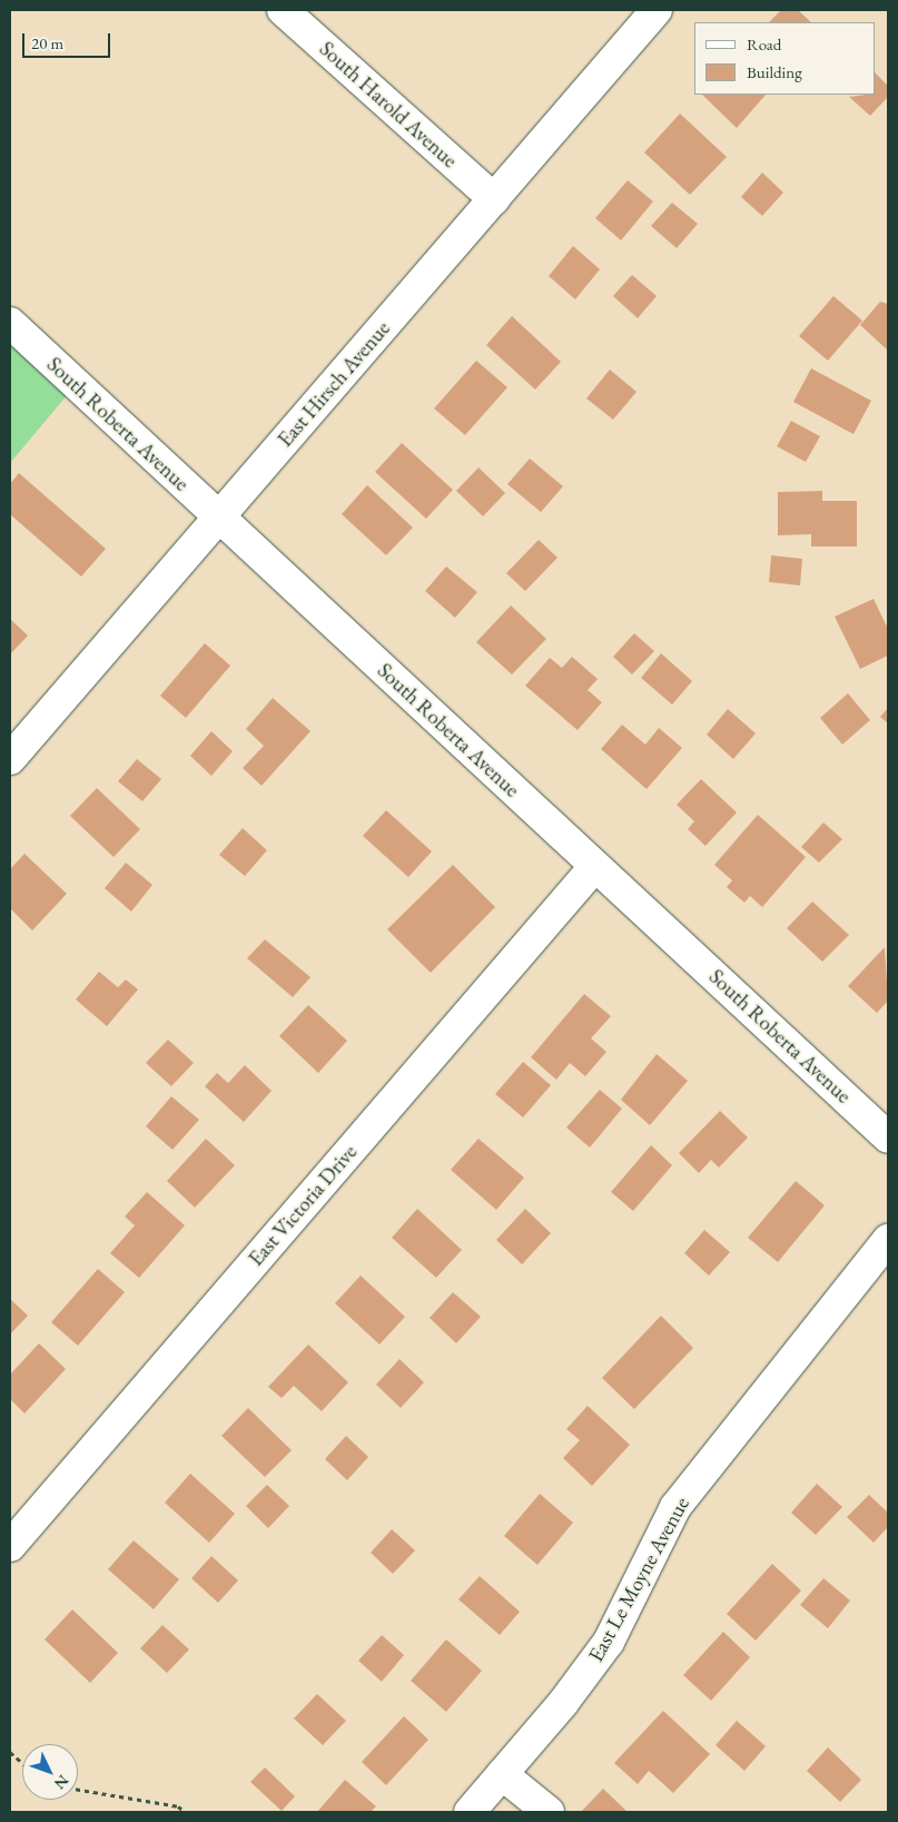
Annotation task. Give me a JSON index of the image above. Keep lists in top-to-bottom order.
{
  "streets": {
    "street": [
      "South Harold Avenue",
      "East Hirsch Avenue",
      "South Roberta Avenue",
      "East Victoria Drive",
      "East Le Moyne Avenue"
    ]
  },
  "crossings": [
    ["South Harold Avenue", "East Hirsch Avenue"],
    ["East Hirsch Avenue", "South Roberta Avenue"],
    ["South Roberta Avenue", "East Victoria Drive"]
  ],
  "legend": ["Road", "Building"],
  "scale_bar": "20 m",
  "north": "bottom right"
}
